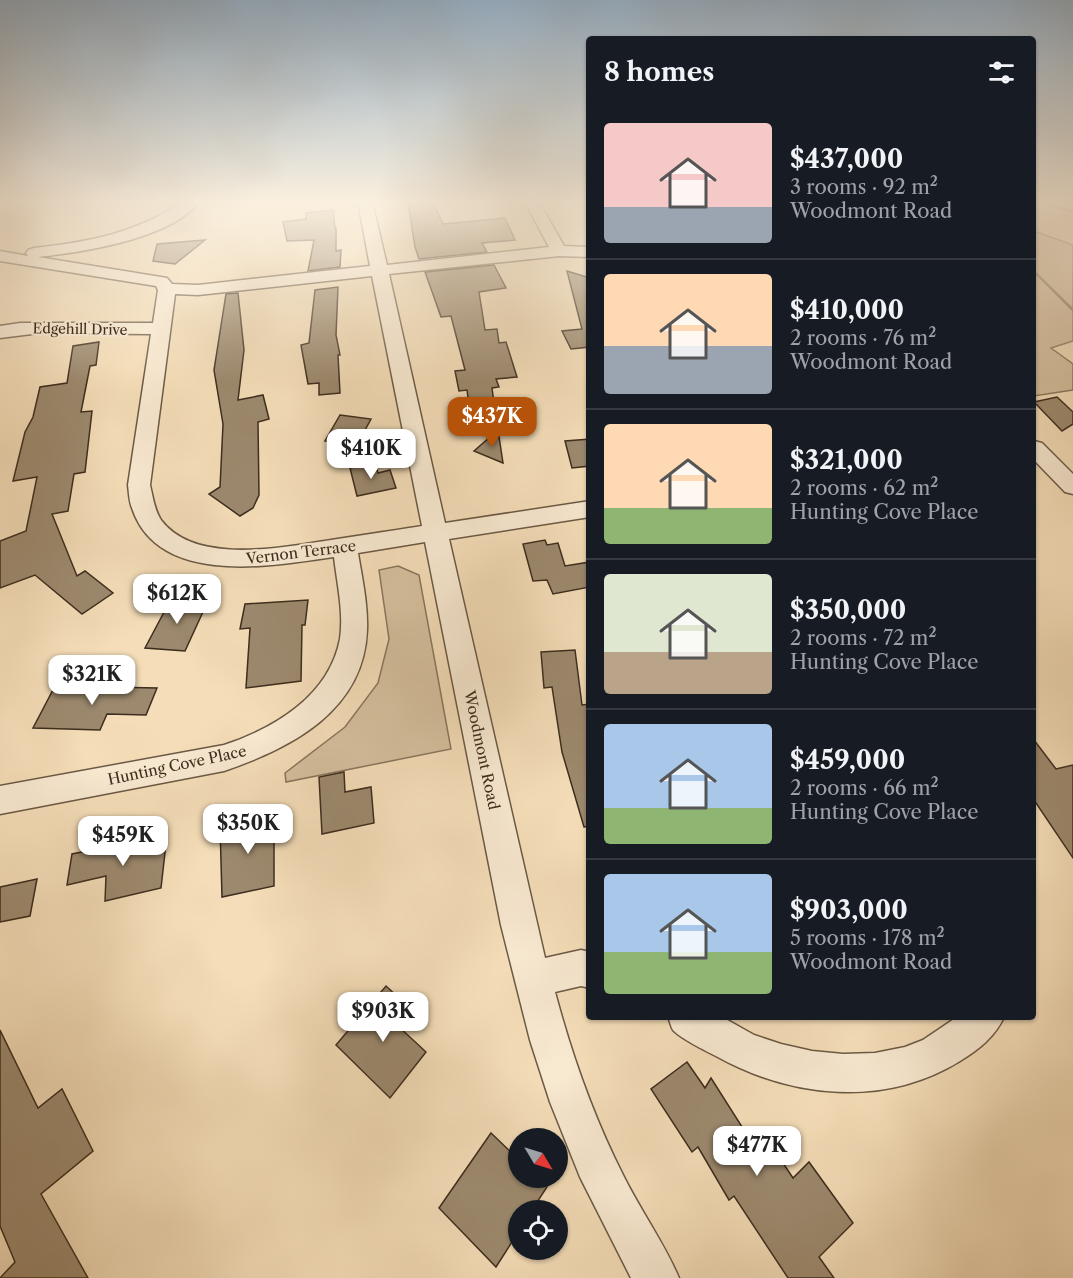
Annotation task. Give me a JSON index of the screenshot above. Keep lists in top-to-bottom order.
{
  "streets": {
    "street": [
      "Edgehill Drive",
      "Vernon Terrace",
      "Woodmont Road",
      "Hunting Cove Place"
    ]
  },
  "crossings": [
    ["Edgehill Drive", "Vernon Terrace"],
    ["Vernon Terrace", "Woodmont Road"],
    ["Vernon Terrace", "Hunting Cove Place"]
  ],
  "north": "bottom right",
  "page": {
    "heading": "8 homes",
    "list": [
      {
        "name": "$437,000",
        "note": "3 rooms · 92 m² · Woodmont Road"
      },
      {
        "name": "$410,000",
        "note": "2 rooms · 76 m² · Woodmont Road"
      },
      {
        "name": "$321,000",
        "note": "2 rooms · 62 m² · Hunting Cove Place"
      },
      {
        "name": "$350,000",
        "note": "2 rooms · 72 m² · Hunting Cove Place"
      },
      {
        "name": "$459,000",
        "note": "2 rooms · 66 m² · Hunting Cove Place"
      },
      {
        "name": "$903,000",
        "note": "5 rooms · 178 m² · Woodmont Road"
      }
    ],
    "price": [
      "$437K",
      "$410K",
      "$612K",
      "$321K",
      "$350K",
      "$459K",
      "$903K",
      "$477K"
    ]
  }
}
